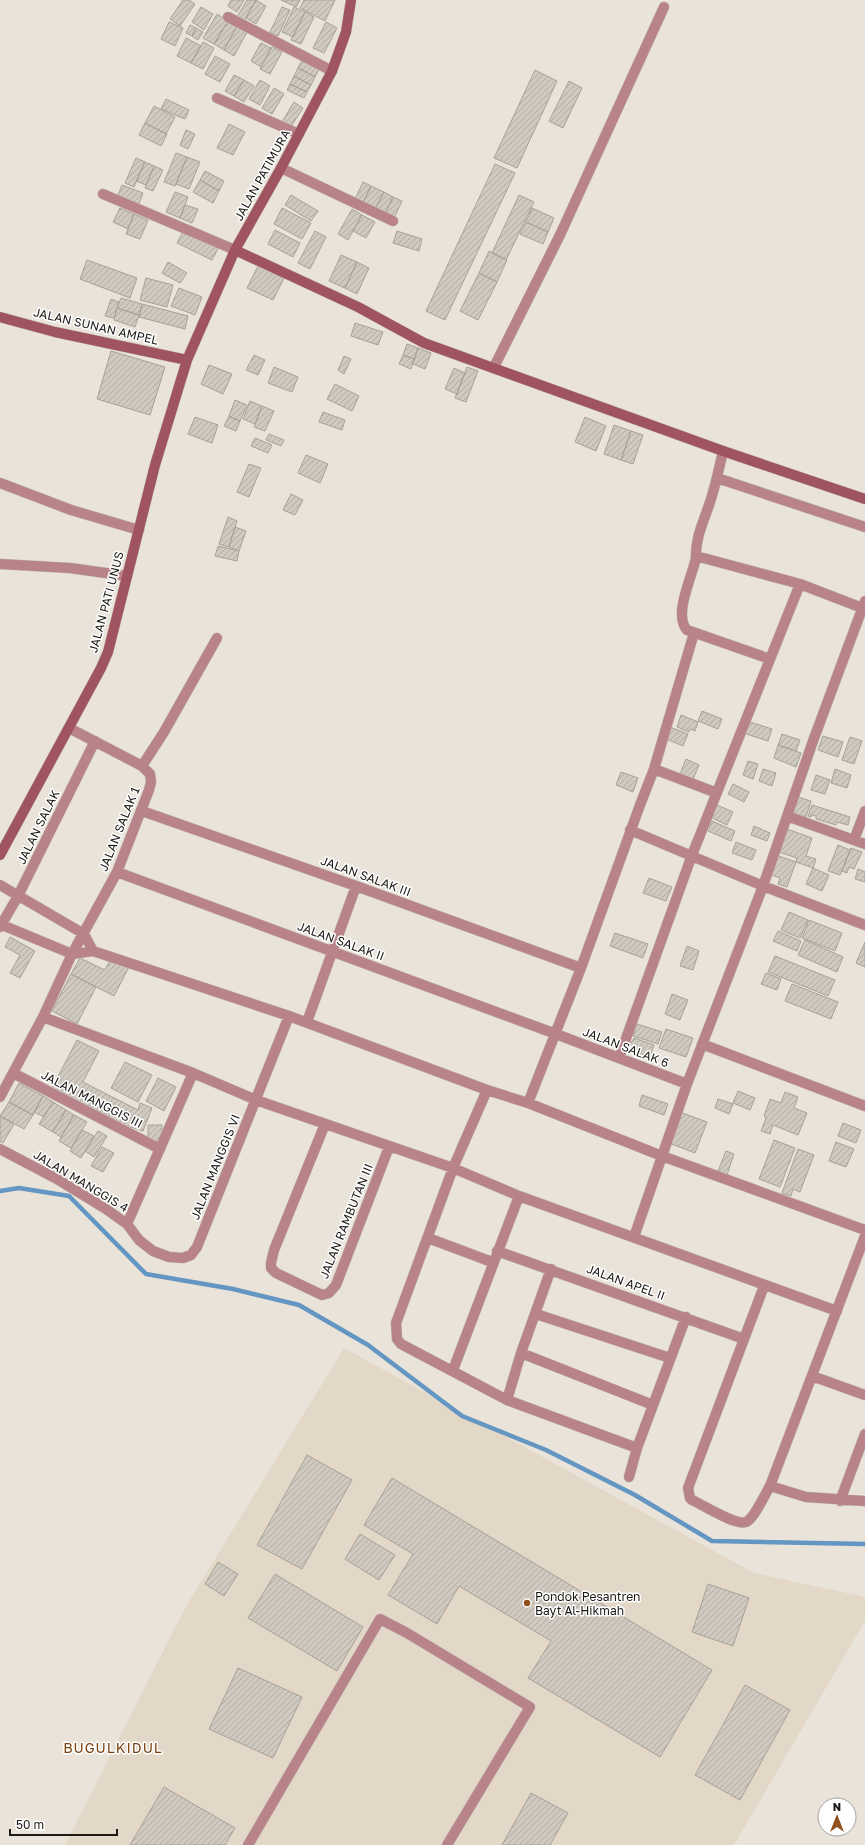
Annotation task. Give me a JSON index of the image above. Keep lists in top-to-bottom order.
{
  "streets": {
    "main road": ["JALAN PATIMURA", "JALAN SUNAN AMPEL", "JALAN PATI UNUS"],
    "street": [
      "JALAN SALAK",
      "JALAN SALAK 1",
      "JALAN SALAK III",
      "JALAN SALAK II",
      "JALAN SALAK 6",
      "JALAN MANGGIS III",
      "JALAN MANGGIS VI",
      "JALAN MANGGIS 4",
      "JALAN RAMBUTAN III",
      "JALAN APEL II"
    ]
  },
  "crossings": [
    ["JALAN PATIMURA", "JALAN SUNAN AMPEL"],
    ["JALAN PATIMURA", "JALAN PATI UNUS"],
    ["JALAN SUNAN AMPEL", "JALAN PATI UNUS"],
    ["JALAN SALAK 1", "JALAN SALAK III"],
    ["JALAN SALAK 1", "JALAN SALAK II"],
    ["JALAN SALAK 1", "JALAN MANGGIS III"],
    ["JALAN SALAK II", "JALAN SALAK 6"],
    ["JALAN MANGGIS VI", "JALAN MANGGIS 4"]
  ],
  "districts": ["BUGULKIDUL"],
  "places": ["Pondok Pesantren Bayt Al-Hikmah"],
  "scale_bar": "50 m",
  "north": "top"
}
